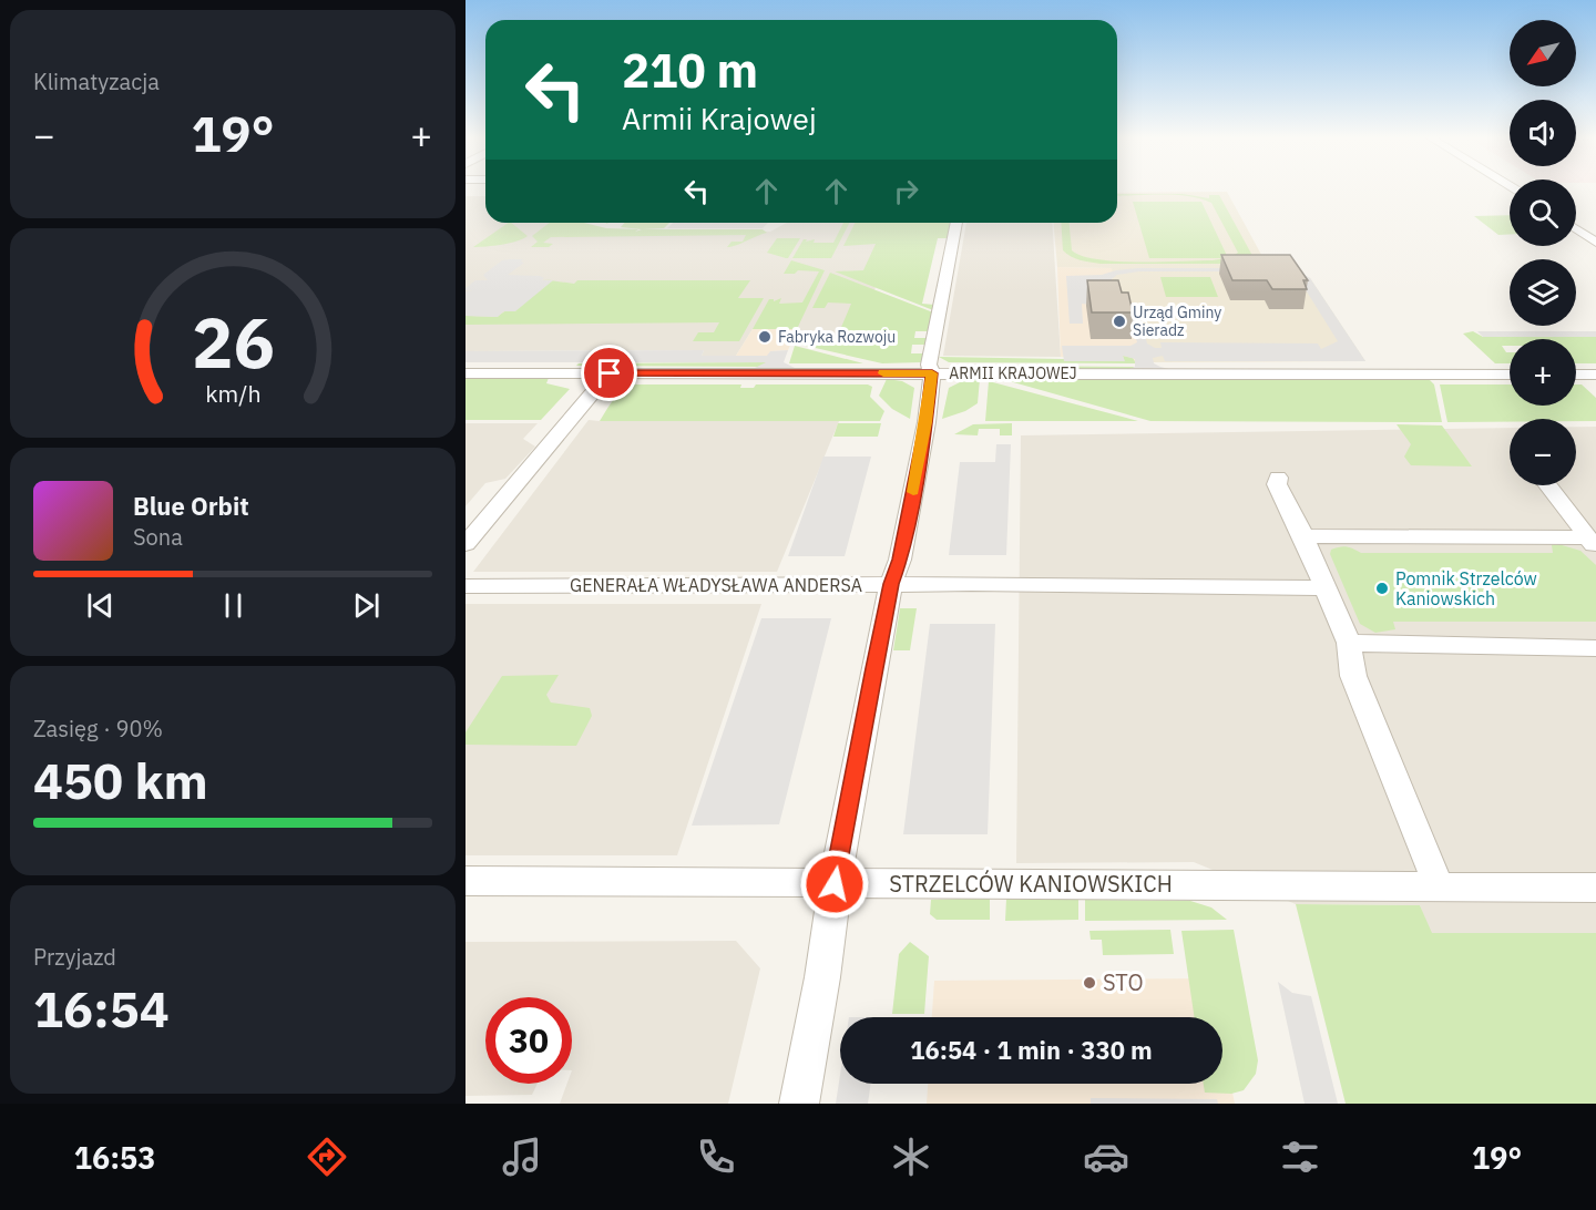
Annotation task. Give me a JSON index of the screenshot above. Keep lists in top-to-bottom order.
{
  "streets": {
    "street": ["ARMII KRAJOWEJ", "GENERAŁA WŁADYSŁAWA ANDERSA", "STRZELCÓW KANIOWSKICH"]
  },
  "places": [
    "Urząd Gminy Sieradz",
    "Fabryka Rozwoju",
    "Pomnik Strzelców Kaniowskich",
    "STO"
  ],
  "north": "bottom left",
  "page": {
    "tile": [
      "Klimatyzacja",
      ["Zasięg · 90%", "450 km"],
      ["Przyjazd", "16:54"]
    ],
    "map_buttons": ["+", "−"],
    "turn": ["210 m", "Armii Krajowej"],
    "heat": ["−", "19°", "+"],
    "song": ["Blue Orbit", "Sona"],
    "limit": "30",
    "trip": "16:54 · 1 min · 330 m",
    "tabs": ["16:53", "19°"],
    "gauge": ["26", "km/h"]
  }
}
